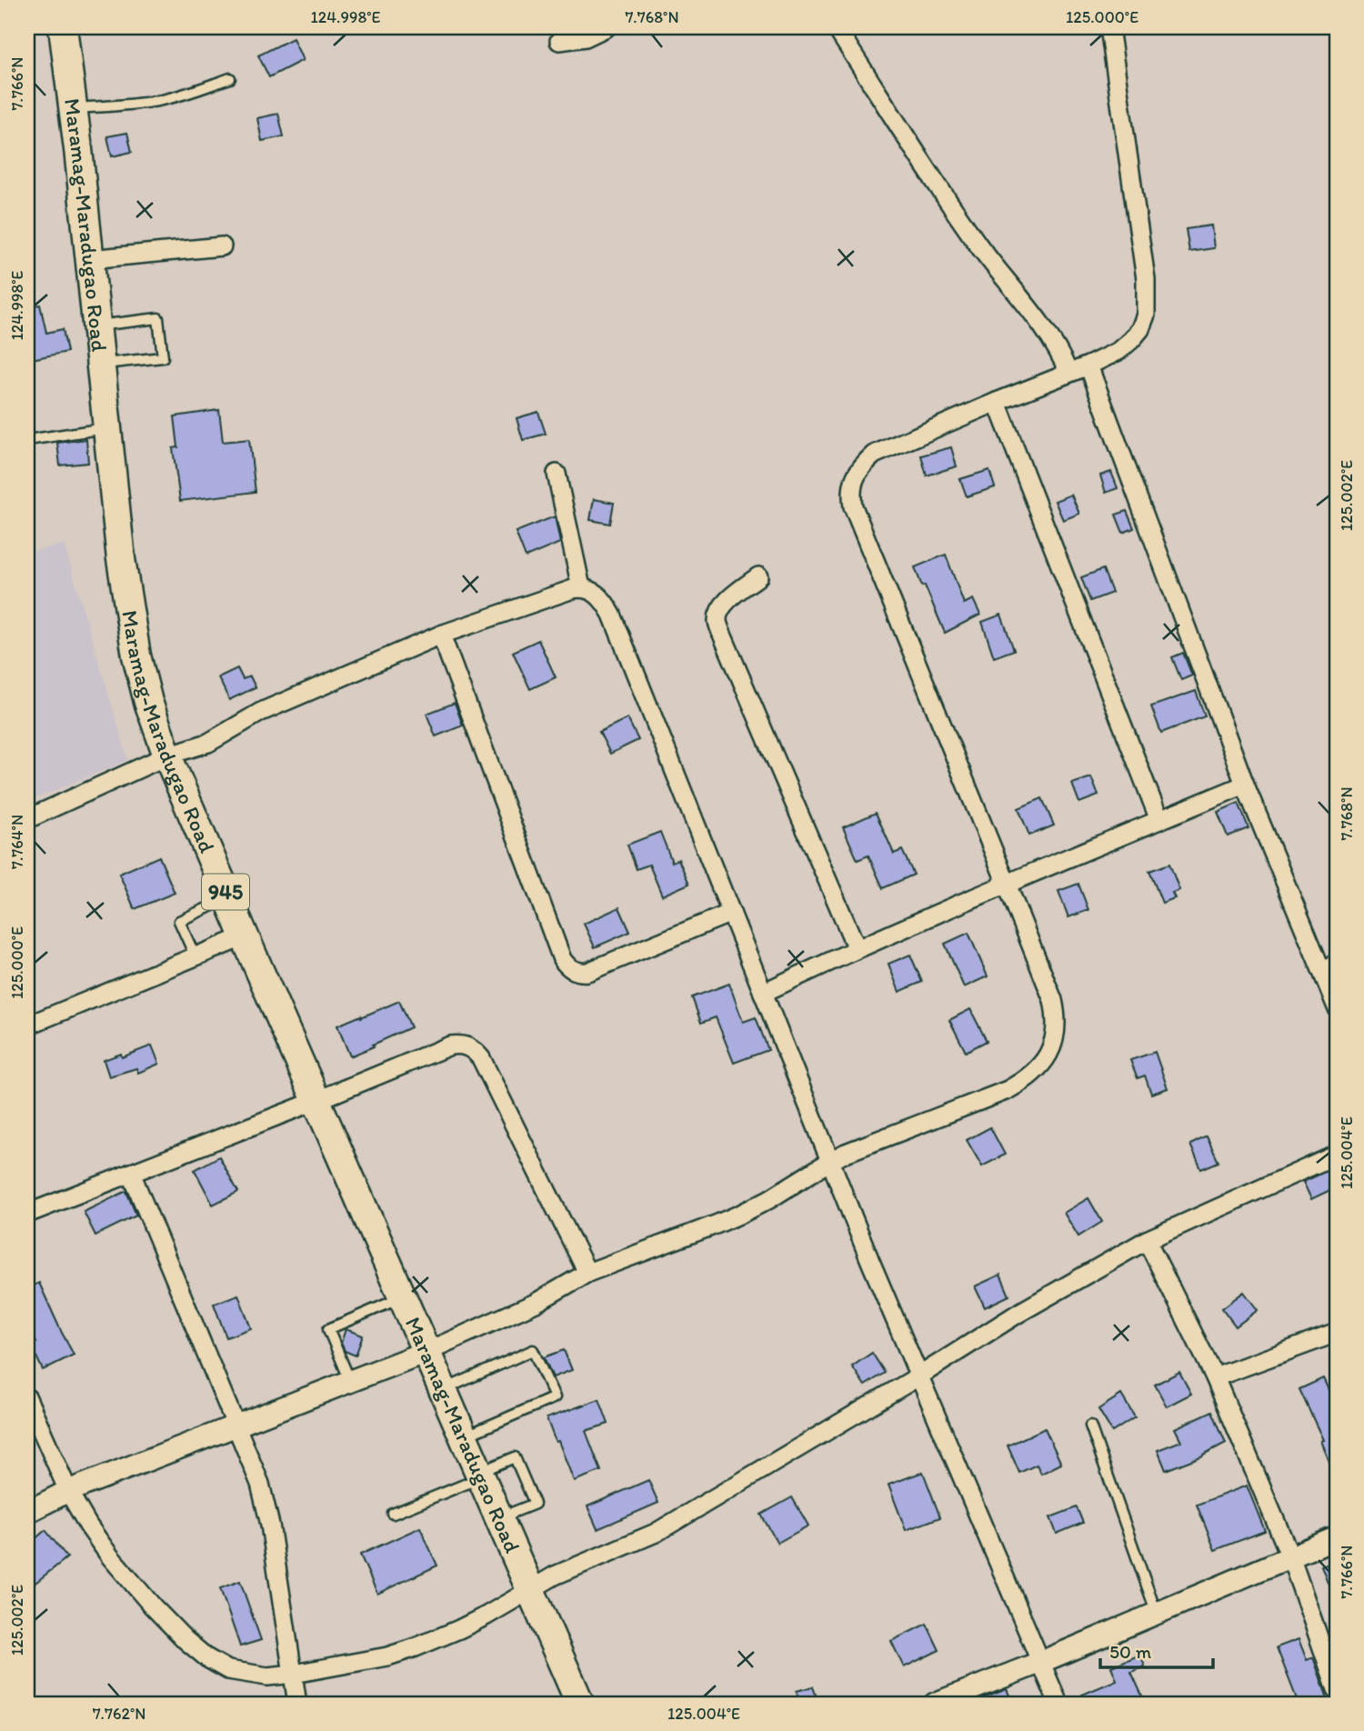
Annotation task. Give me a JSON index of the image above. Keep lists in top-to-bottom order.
{
  "streets": {
    "main road": ["Maramag-Maradugao Road", "945"]
  },
  "scale_bar": "50 m",
  "coordinates": [
    "124.998°E",
    "7.768°N",
    "125.000°E",
    "7.766°N",
    "125.002°E",
    "7.764°N",
    "125.004°E",
    "7.762°N"
  ]
}
